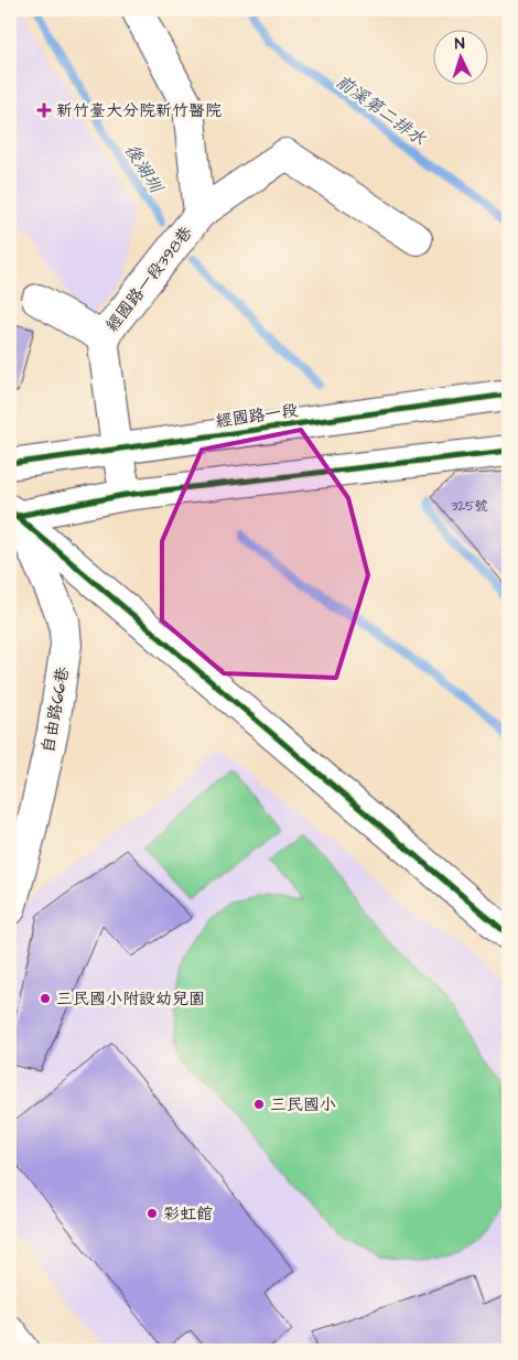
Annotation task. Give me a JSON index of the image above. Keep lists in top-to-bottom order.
{
  "streets": {
    "main road": ["經國路一段398巷", "經國路一段", "自由路66巷"]
  },
  "crossings": [
    ["經國路一段398巷", "經國路一段"]
  ],
  "water": ["前溪第二排水", "後湖圳"],
  "places": {
    "health": ["新竹臺大分院新竹醫院"],
    "other": ["三民國小附設幼兒園", "三民國小", "彩虹館"]
  },
  "house_numbers": ["325號"],
  "north": "top"
}
